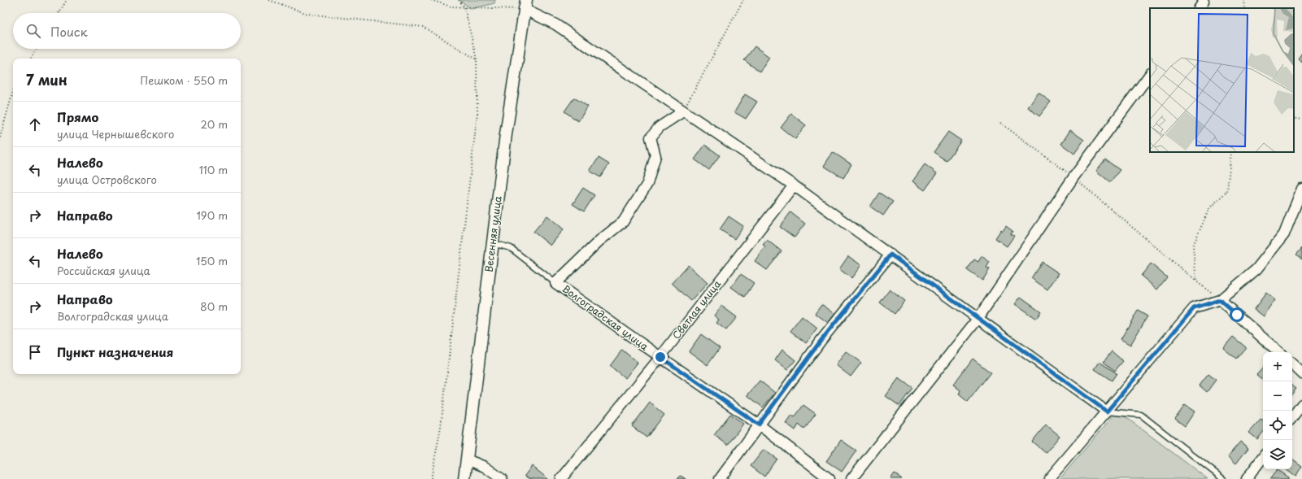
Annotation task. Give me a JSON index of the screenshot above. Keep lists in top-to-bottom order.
{
  "streets": {
    "street": ["Весенняя улица", "Светлая улица", "Волгоградская улица"]
  },
  "crossings": [
    ["Светлая улица", "Волгоградская улица"]
  ],
  "page": {
    "search": "Поиск",
    "heading": ["7 мин", "Пешком · 550 m"],
    "list": [
      ["Прямо", "улица Чернышевского", "20 m"],
      ["Налево", "улица Островского", "110 m"],
      ["Направо", "190 m"],
      ["Налево", "Российская улица", "150 m"],
      ["Направо", "Волгоградская улица", "80 m"],
      "Пункт назначения"
    ],
    "map_buttons": ["+", "−"]
  }
}
